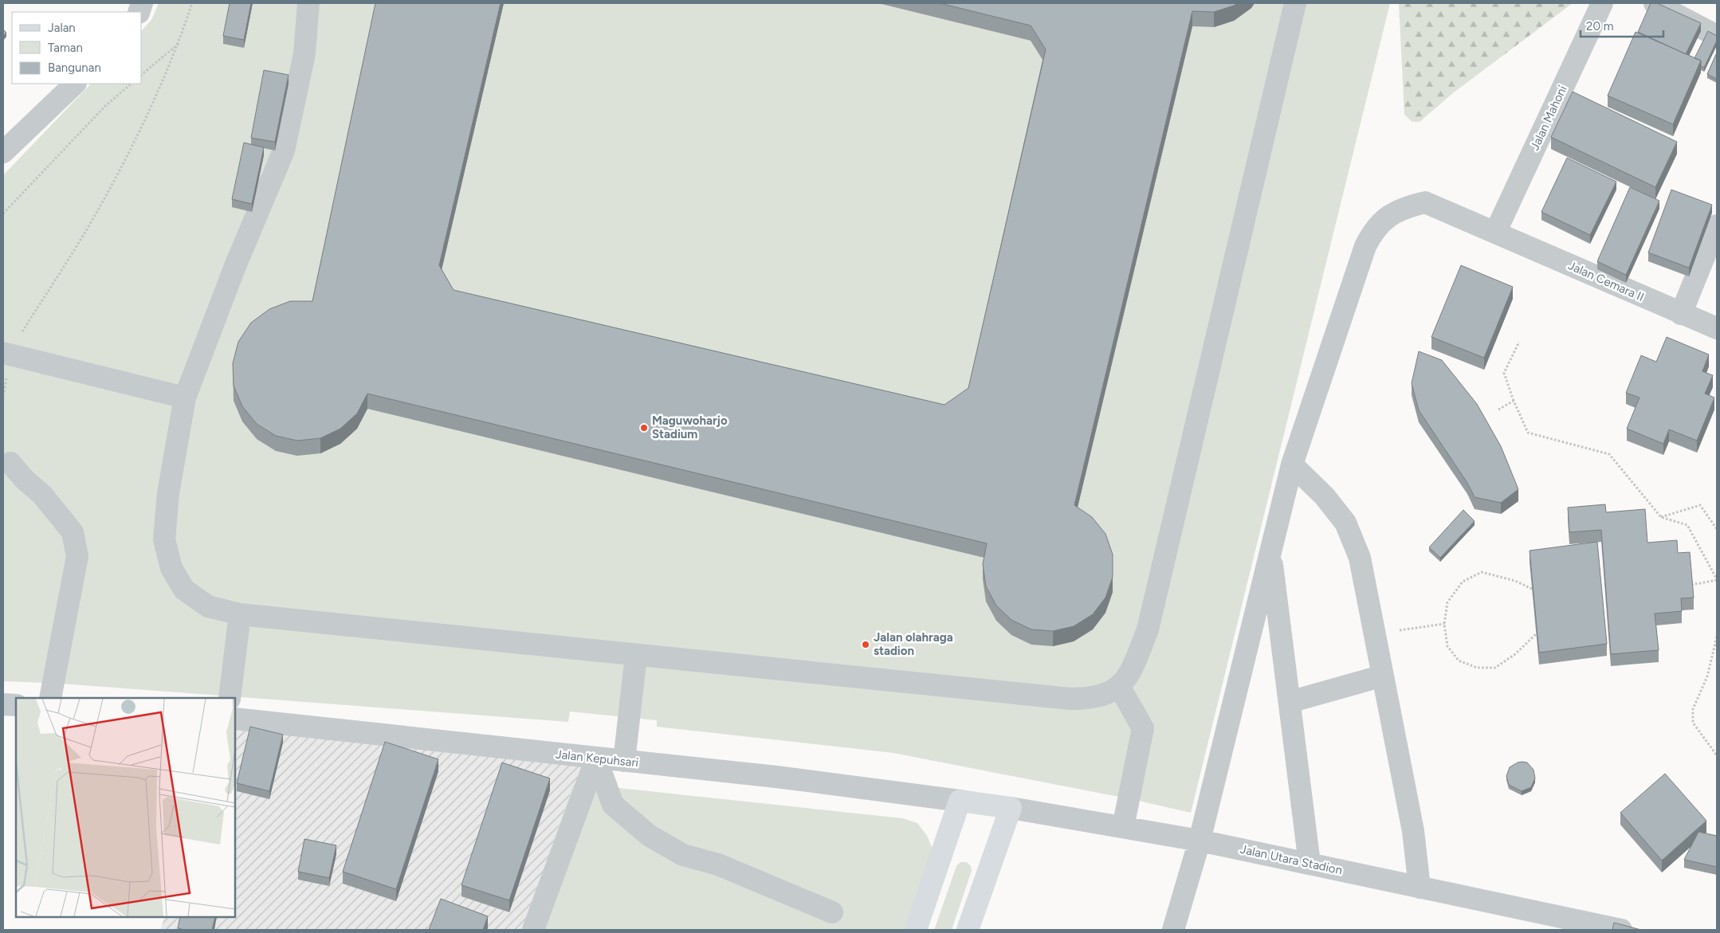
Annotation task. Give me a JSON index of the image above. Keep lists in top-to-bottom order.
{
  "streets": {
    "main road": ["Jalan Utara Stadion"],
    "street": ["Jalan Mahoni", "Jalan Cemara II", "Jalan Kepuhsari"]
  },
  "crossings": [
    ["Jalan Mahoni", "Jalan Cemara II"],
    ["Jalan Cemara II", "Jalan Utara Stadion"],
    ["Jalan Kepuhsari", "Jalan Utara Stadion"]
  ],
  "places": ["Maguwoharjo Stadium", "Jalan olahraga stadion"],
  "legend": ["Jalan", "Taman", "Bangunan"],
  "scale_bar": "20 m"
}
